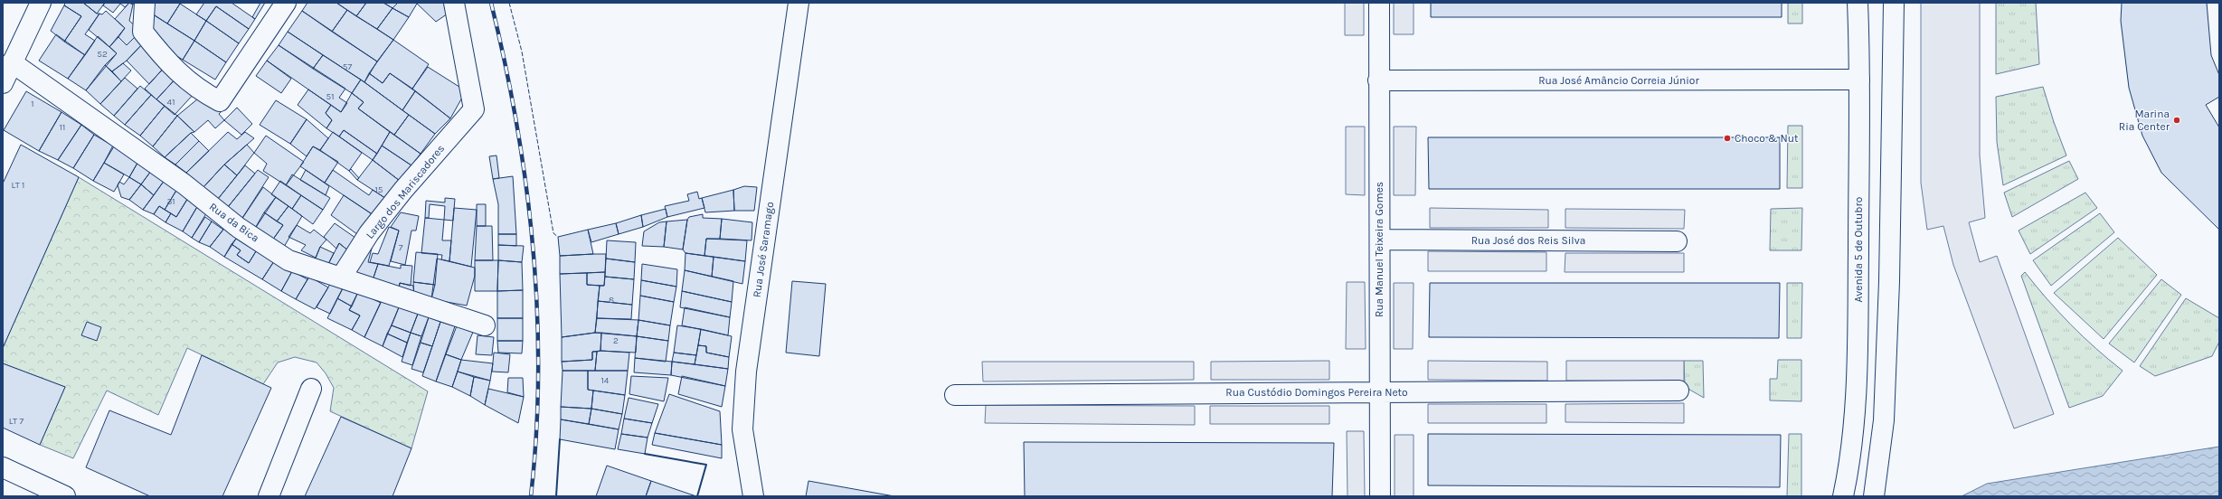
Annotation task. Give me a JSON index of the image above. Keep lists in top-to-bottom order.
{
  "streets": {
    "street": [
      "Rua José Amâncio Correia Júnior",
      "Largo dos Mariscadores",
      "Rua da Bica",
      "Rua José dos Reis Silva",
      "Rua José Saramago",
      "Rua Manuel Teixeira Gomes",
      "Avenida 5 de Outubro",
      "Rua Custódio Domingos Pereira Neto"
    ]
  },
  "crossings": [
    ["Rua José Amâncio Correia Júnior", "Rua Manuel Teixeira Gomes"],
    ["Rua José Amâncio Correia Júnior", "Avenida 5 de Outubro"],
    ["Largo dos Mariscadores", "Rua da Bica"],
    ["Rua José dos Reis Silva", "Rua Manuel Teixeira Gomes"],
    ["Rua Manuel Teixeira Gomes", "Rua Custódio Domingos Pereira Neto"]
  ],
  "places": ["Marina Ria Center", "Choco & Nut"],
  "house_numbers": [
    "52",
    "57",
    "51",
    "41",
    "1",
    "11",
    "LT 1",
    "15",
    "31",
    "7",
    "8",
    "2",
    "14",
    "LT 7"
  ]
}
